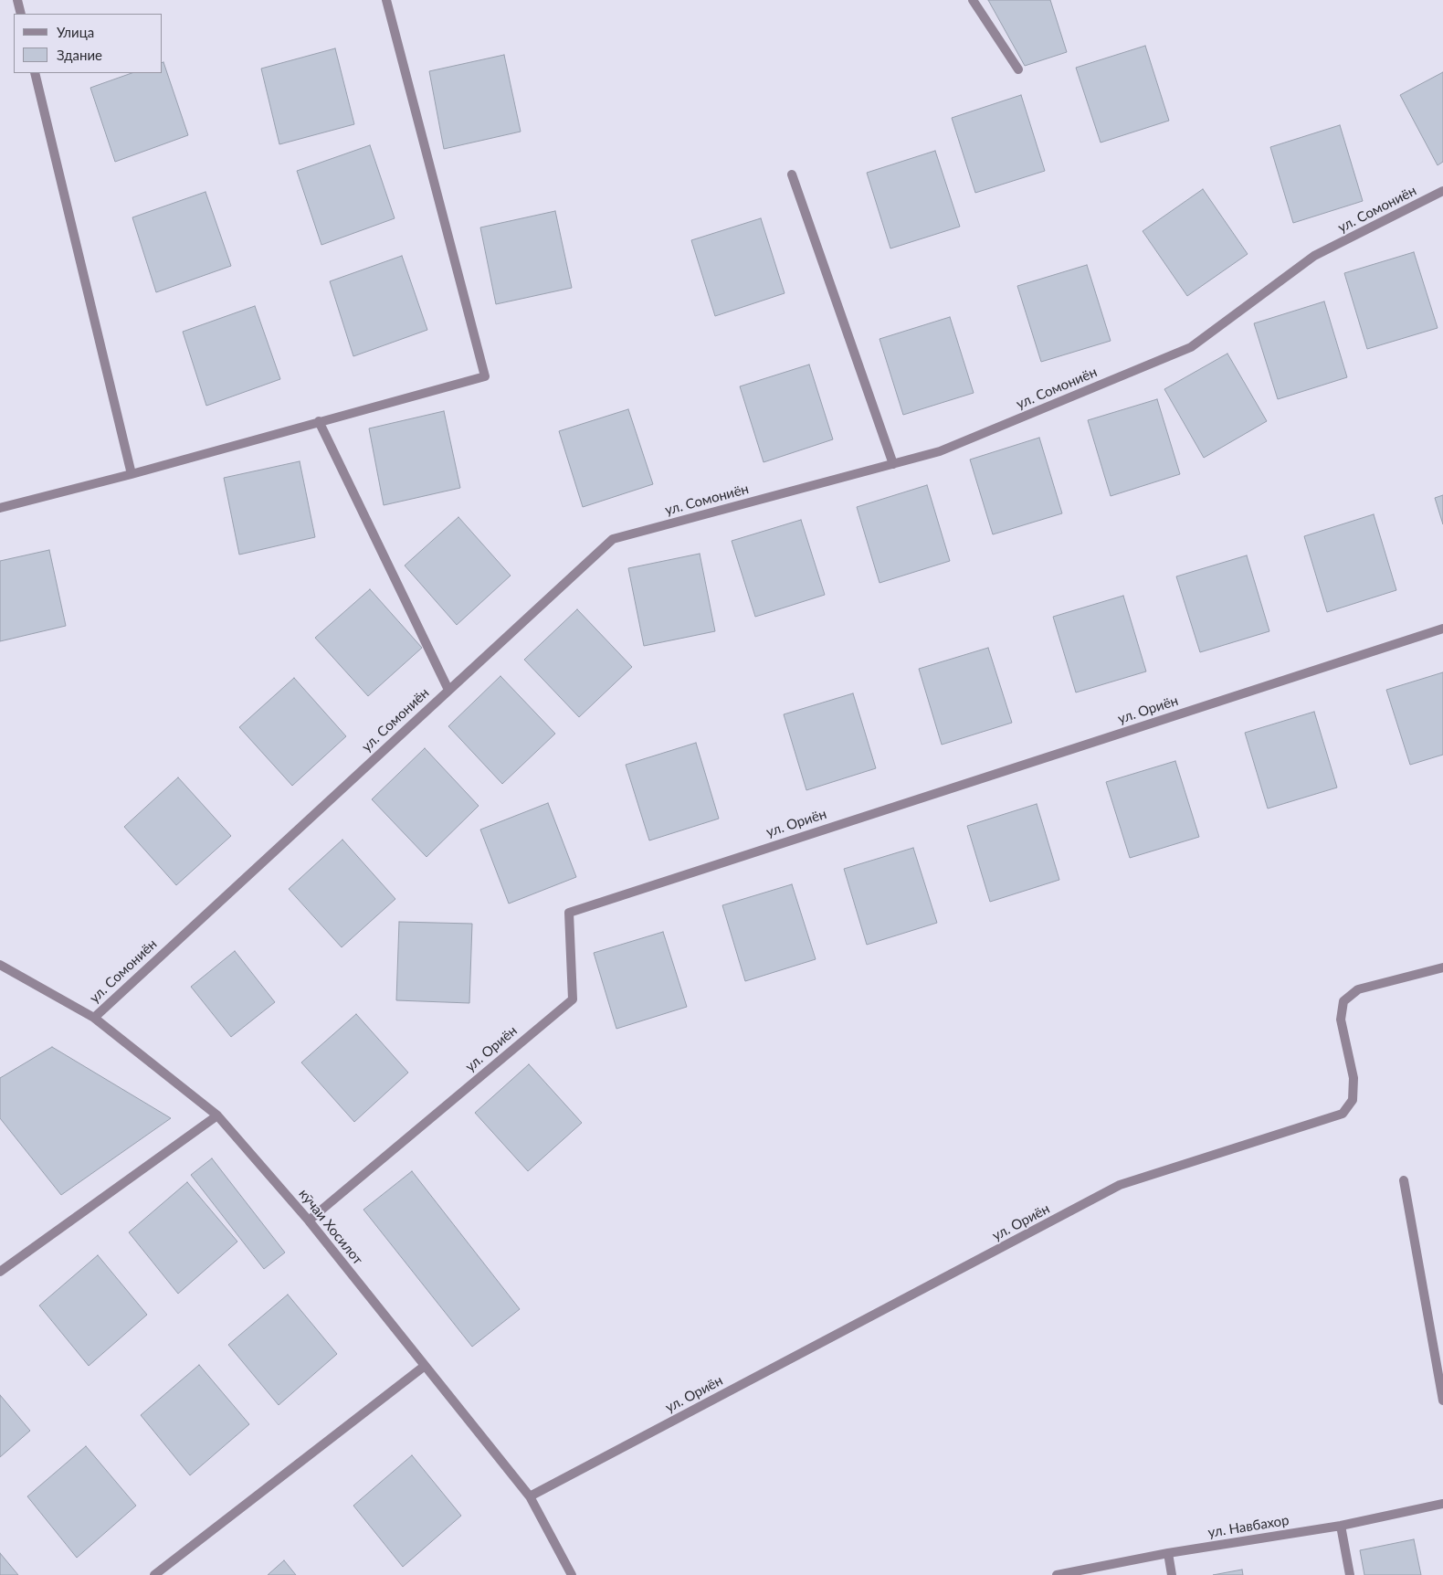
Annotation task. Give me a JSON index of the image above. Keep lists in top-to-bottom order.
{
  "streets": {
    "street": [
      "ул. Сомониён",
      "ул. Ориён",
      "кӯчаи Хосилот",
      "ул. Навбахор"
    ]
  },
  "crossings": [
    ["ул. Сомониён", "кӯчаи Хосилот"],
    ["ул. Ориён", "кӯчаи Хосилот"]
  ],
  "legend": ["Улица", "Здание"]
}
